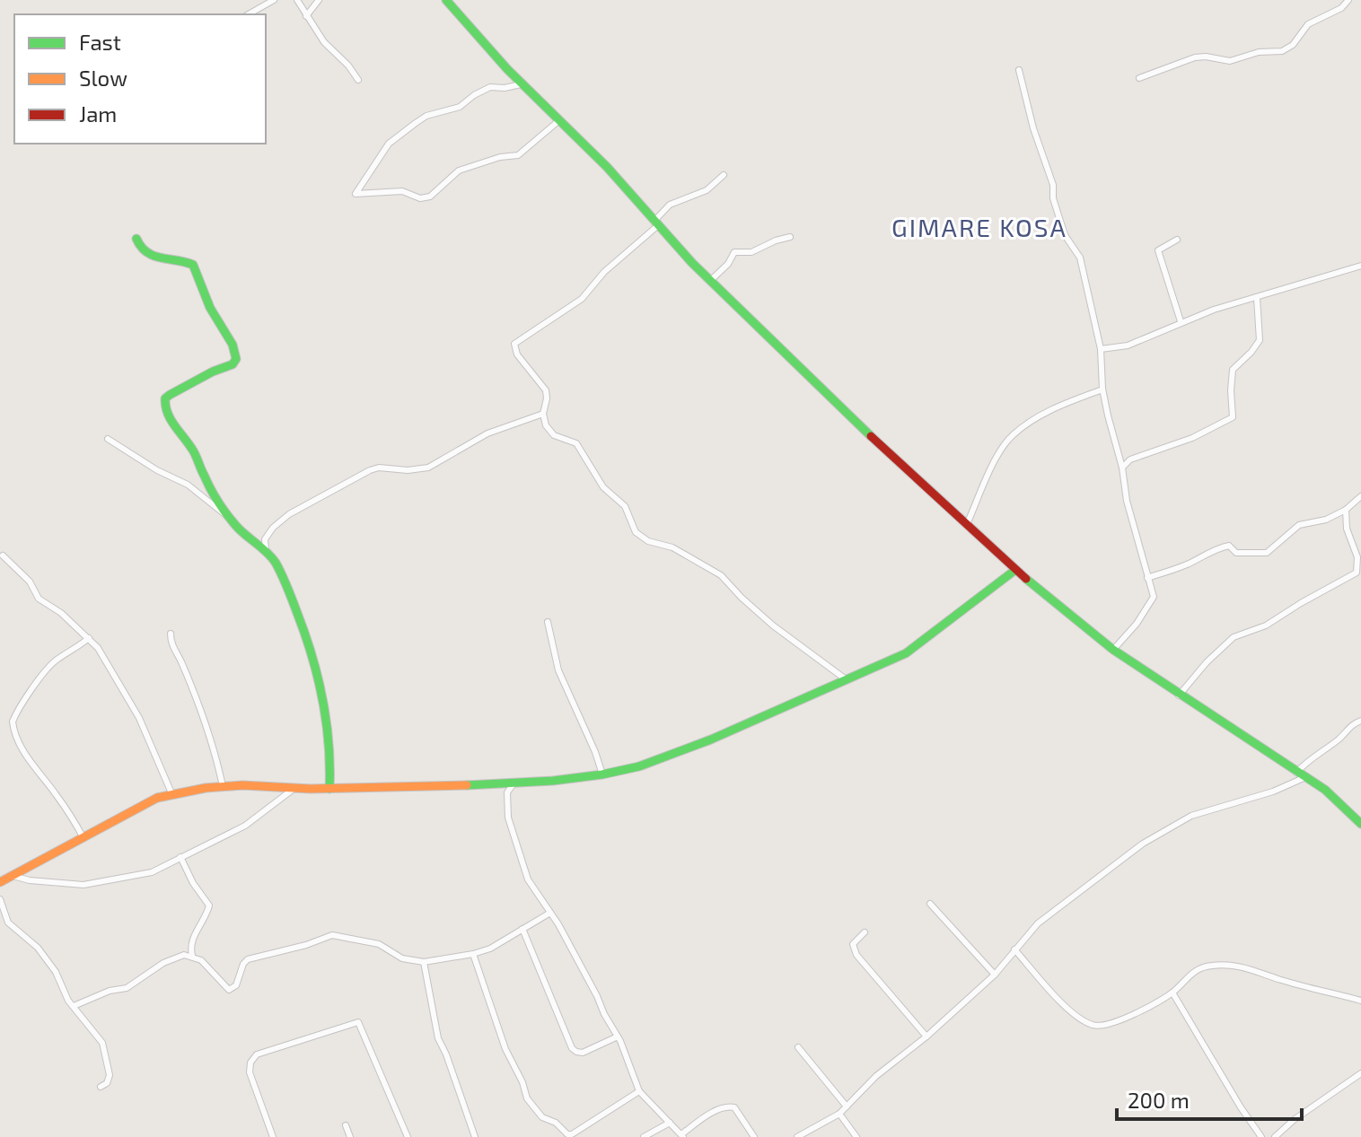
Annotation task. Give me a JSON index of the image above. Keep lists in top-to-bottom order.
{
  "districts": ["GIMARE KOSA"],
  "legend": ["Fast", "Slow", "Jam"],
  "scale_bar": "200 m"
}
